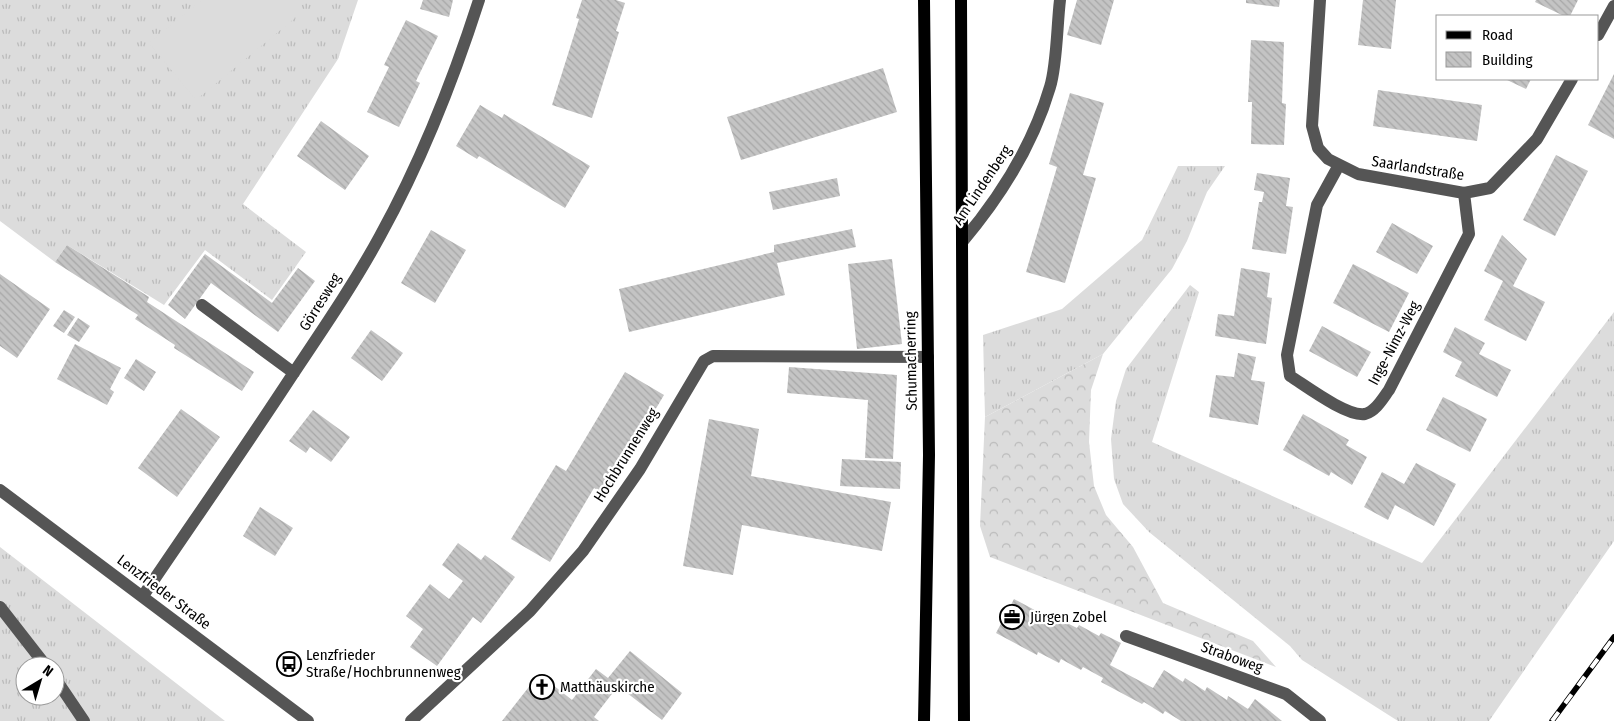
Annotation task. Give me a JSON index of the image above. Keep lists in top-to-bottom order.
{
  "streets": {
    "main road": ["Schumacherring"],
    "street": [
      "Saarlandstraße",
      "Am Lindenberg",
      "Görresweg",
      "Inge-Nimz-Weg",
      "Hochbrunnenweg",
      "Lenzfrieder Straße",
      "Straboweg"
    ]
  },
  "crossings": [
    ["Saarlandstraße", "Inge-Nimz-Weg"],
    ["Görresweg", "Lenzfrieder Straße"],
    ["Schumacherring", "Hochbrunnenweg"]
  ],
  "places": {
    "office": ["Jürgen Zobel"],
    "bus stop": ["Lenzfrieder Straße/Hochbrunnenweg"],
    "church": ["Matthäuskirche"]
  },
  "legend": ["Road", "Building"],
  "north": "top right"
}
